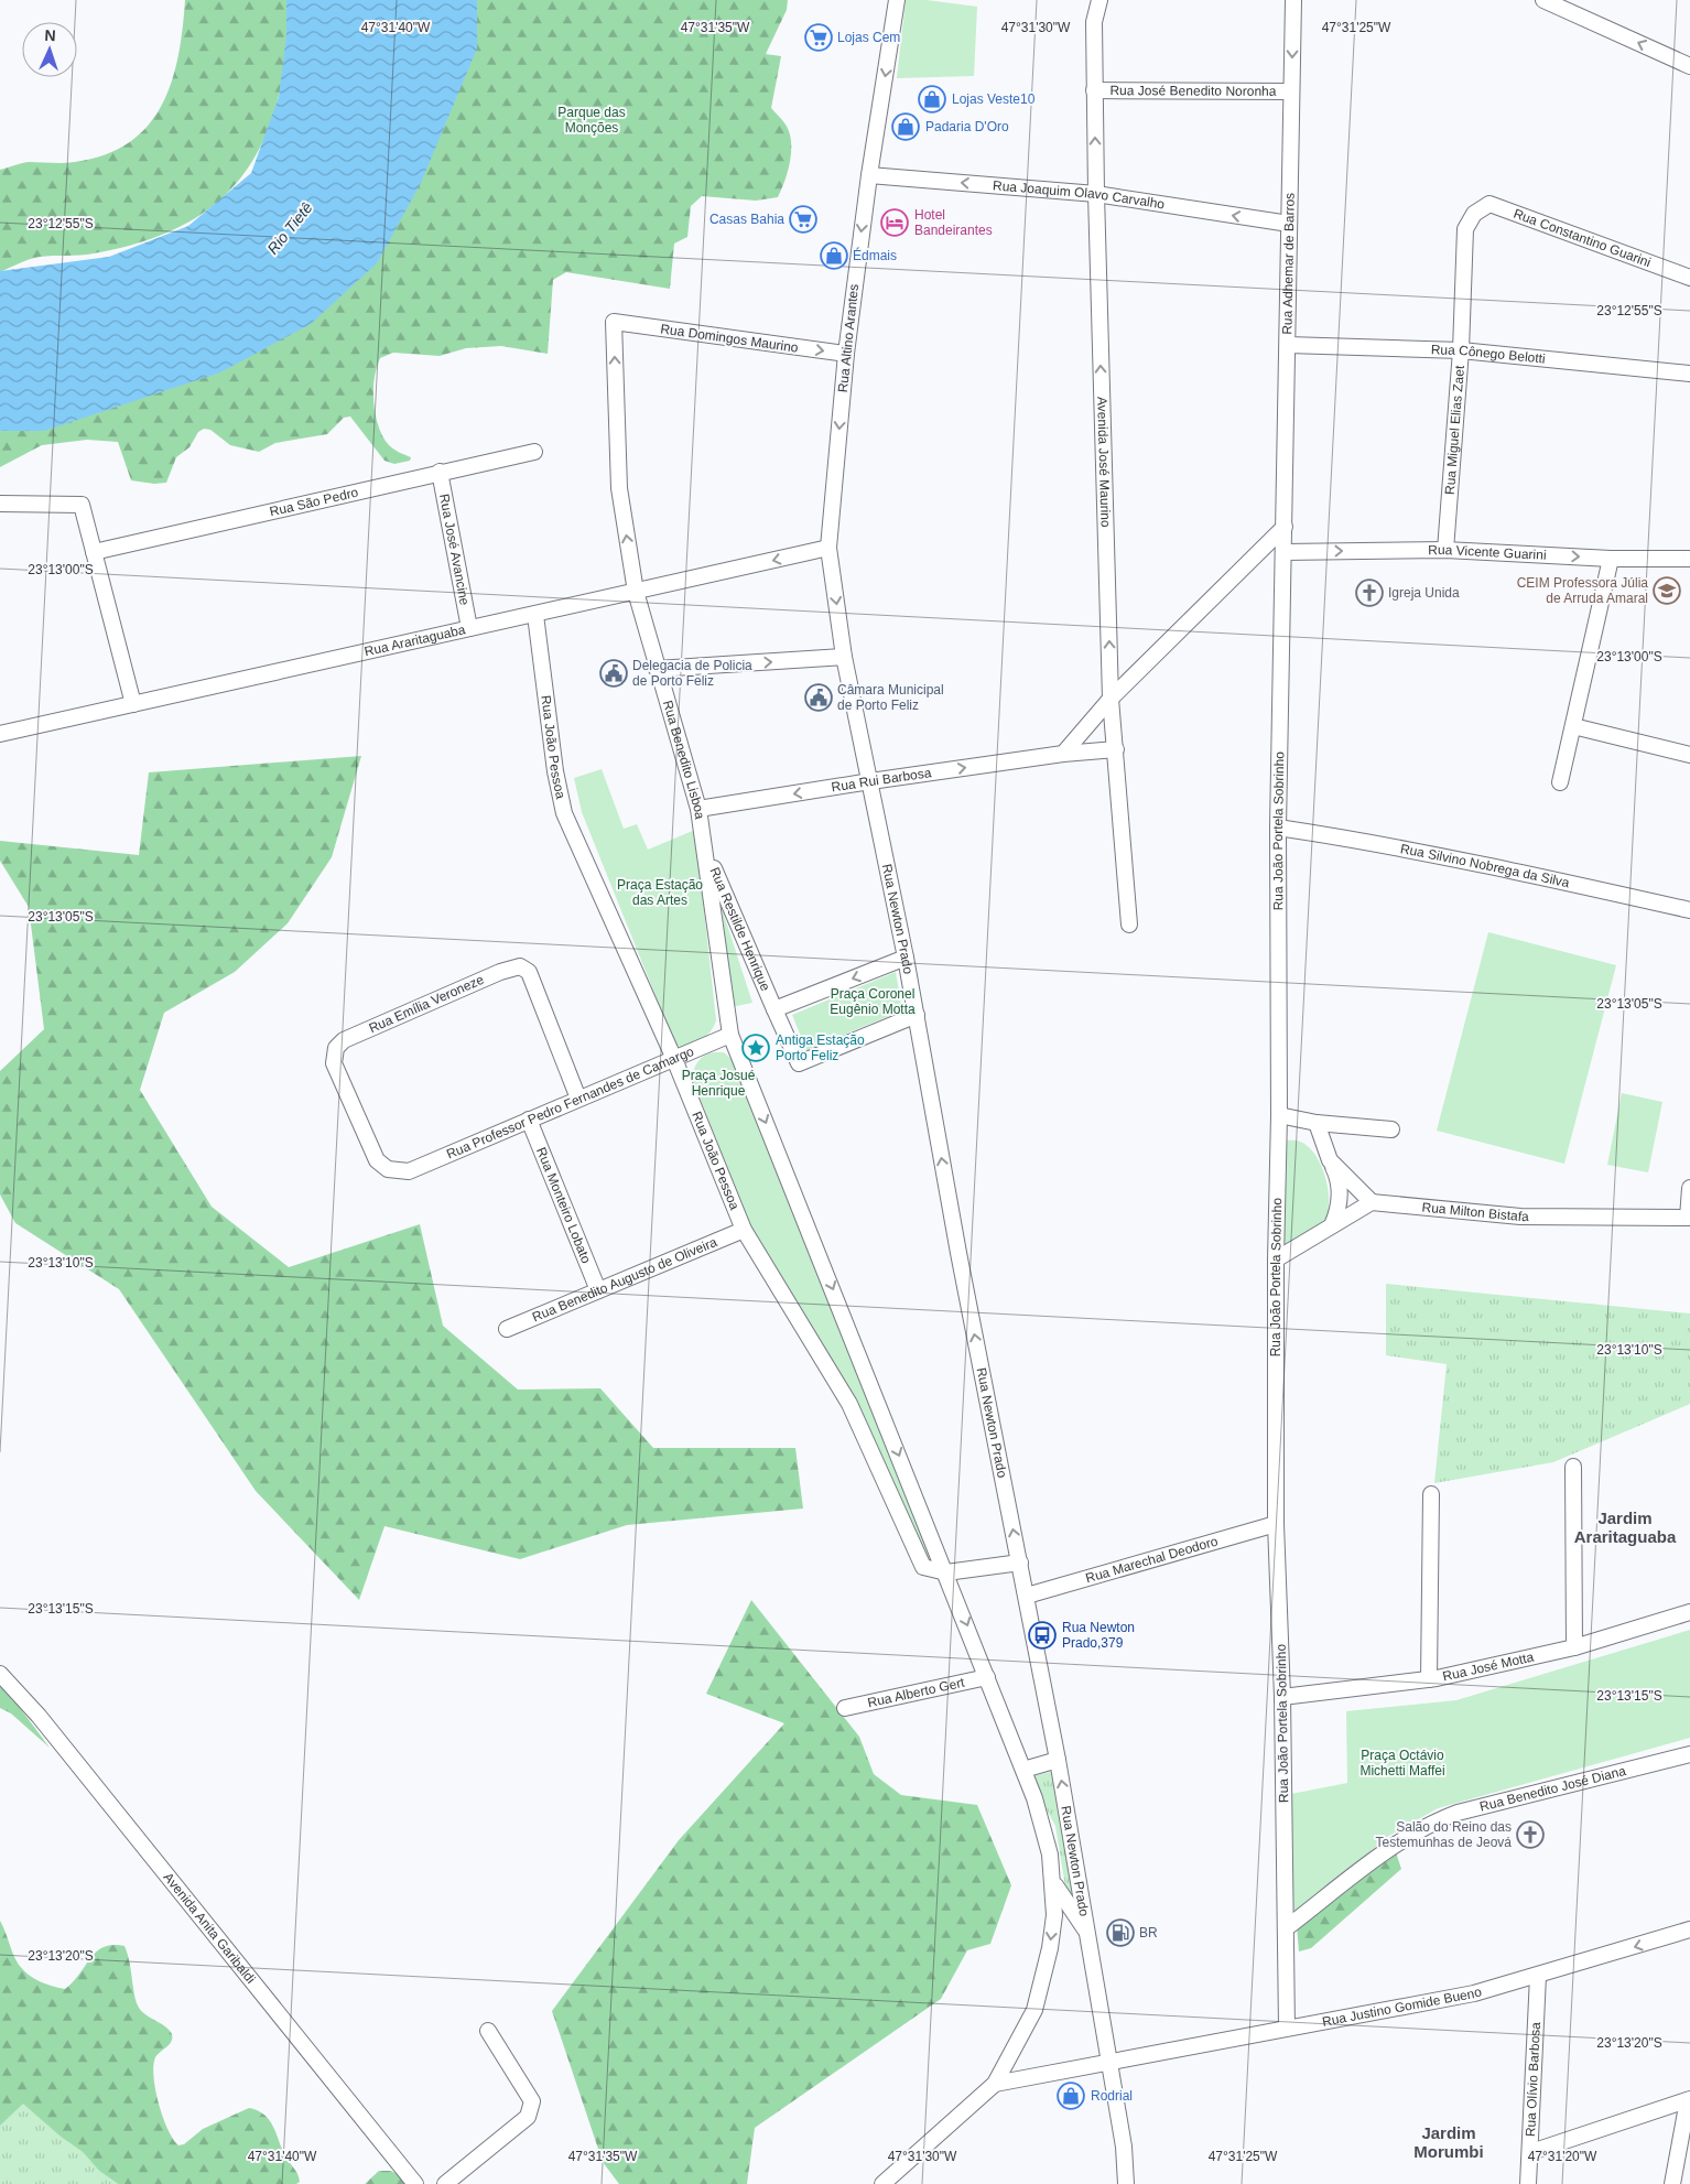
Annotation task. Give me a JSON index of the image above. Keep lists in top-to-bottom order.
{
  "streets": {
    "street": [
      "Rua José Benedito Noronha",
      "Rua Joaquim Olavo Carvalho",
      "Rua Constantino Guarini",
      "Rua Adhemar de Barros",
      "Rua Domingos Maurino",
      "Rua Altino Arantes",
      "Rua Cônego Belotti",
      "Rua Miguel Elias Zaet",
      "Avenida José Maurino",
      "Rua São Pedro",
      "Rua José Avancine",
      "Rua Vicente Guarini",
      "Rua Araritaguaba",
      "Rua João Pessoa",
      "Rua Benedito Lisboa",
      "Rua Rui Barbosa",
      "Rua João Portela Sobrinho",
      "Rua Silvino Nobrega da Silva",
      "Rua Newton Prado",
      "Rua Restilde Henrique",
      "Rua Emília Veroneze",
      "Rua Professor Pedro Fernandes de Camargo",
      "Rua Monteiro Lobato",
      "Rua Milton Bistafa",
      "Rua Benedito Augusto de Oliveira",
      "Rua Marechal Deodoro",
      "Rua José Motta",
      "Rua Alberto Gert",
      "Rua Benedito José Diana",
      "Avenida Anita Garibaldi",
      "Rua Justino Gomide Bueno",
      "Rua Olívio Barbosa"
    ]
  },
  "crossings": [
    ["Rua José Benedito Noronha", "Rua Adhemar de Barros"],
    ["Rua José Benedito Noronha", "Avenida José Maurino"],
    ["Rua Joaquim Olavo Carvalho", "Rua Adhemar de Barros"],
    ["Rua Joaquim Olavo Carvalho", "Rua Altino Arantes"],
    ["Rua Joaquim Olavo Carvalho", "Avenida José Maurino"],
    ["Rua Constantino Guarini", "Rua Miguel Elias Zaet"],
    ["Rua Adhemar de Barros", "Rua Cônego Belotti"],
    ["Rua Adhemar de Barros", "Rua João Portela Sobrinho"],
    ["Rua Domingos Maurino", "Rua Altino Arantes"],
    ["Rua Domingos Maurino", "Rua Benedito Lisboa"],
    ["Rua Altino Arantes", "Rua Araritaguaba"],
    ["Rua Altino Arantes", "Rua Newton Prado"],
    ["Rua Cônego Belotti", "Rua Miguel Elias Zaet"],
    ["Rua Miguel Elias Zaet", "Rua Vicente Guarini"],
    ["Avenida José Maurino", "Rua Rui Barbosa"],
    ["Rua São Pedro", "Rua José Avancine"],
    ["Rua José Avancine", "Rua Araritaguaba"],
    ["Rua Vicente Guarini", "Rua João Portela Sobrinho"],
    ["Rua Araritaguaba", "Rua João Pessoa"],
    ["Rua Araritaguaba", "Rua Benedito Lisboa"],
    ["Rua João Pessoa", "Rua Benedito Lisboa"],
    ["Rua João Pessoa", "Rua Professor Pedro Fernandes de Camargo"],
    ["Rua João Pessoa", "Rua Benedito Augusto de Oliveira"],
    ["Rua Benedito Lisboa", "Rua Rui Barbosa"],
    ["Rua Benedito Lisboa", "Rua Restilde Henrique"],
    ["Rua Benedito Lisboa", "Rua Professor Pedro Fernandes de Camargo"],
    ["Rua Benedito Lisboa", "Rua Alberto Gert"],
    ["Rua Rui Barbosa", "Rua Newton Prado"],
    ["Rua João Portela Sobrinho", "Rua Silvino Nobrega da Silva"],
    ["Rua João Portela Sobrinho", "Rua Marechal Deodoro"],
    ["Rua João Portela Sobrinho", "Rua José Motta"],
    ["Rua João Portela Sobrinho", "Rua Benedito José Diana"],
    ["Rua João Portela Sobrinho", "Rua Justino Gomide Bueno"],
    ["Rua Newton Prado", "Rua Marechal Deodoro"],
    ["Rua Newton Prado", "Rua Justino Gomide Bueno"],
    ["Rua Emília Veroneze", "Rua Professor Pedro Fernandes de Camargo"],
    ["Rua Professor Pedro Fernandes de Camargo", "Rua Monteiro Lobato"],
    ["Rua Monteiro Lobato", "Rua Benedito Augusto de Oliveira"],
    ["Rua Justino Gomide Bueno", "Rua Olívio Barbosa"]
  ],
  "one_way": [
    "Rua Joaquim Olavo Carvalho",
    "Rua Domingos Maurino",
    "Rua Altino Arantes",
    "Avenida José Maurino",
    "Rua Vicente Guarini",
    "Rua Newton Prado"
  ],
  "districts": ["Jardim Araritaguaba", "Jardim Morumbi"],
  "water": ["Rio Tietê"],
  "parks": [
    "Parque das Monções",
    "Praça Estação das Artes",
    "Praça Coronel Eugênio Motta",
    "Praça Josué Henrique",
    "Praça Octávio Michetti Maffei"
  ],
  "places": {
    "supermarket": ["Lojas Cem", "Casas Bahia"],
    "shop": [
      "Lojas Veste10",
      "Padaria D'Oro",
      "Édmais",
      "Rodrial"
    ],
    "hotel": ["Hotel Bandeirantes"],
    "school or university": ["CEIM Professora Júlia de Arruda Amaral"],
    "church": ["Igreja Unida", "Salão do Reino das Testemunhas de Jeová"],
    "public building": ["Delegacia de Policia de Porto Feliz", "Câmara Municipal de Porto Feliz"],
    "place": ["Antiga Estação Porto Feliz"],
    "bus stop": ["Rua Newton Prado,379"],
    "fuel station": ["BR"]
  },
  "north": "top",
  "coordinates": [
    "47°31'40\"W",
    "47°31'35\"W",
    "47°31'30\"W",
    "47°31'25\"W",
    "23°12'55\"S",
    "23°13'00\"S",
    "23°13'05\"S",
    "23°13'10\"S",
    "23°13'15\"S",
    "23°13'20\"S",
    "47°31'20\"W"
  ]
}
